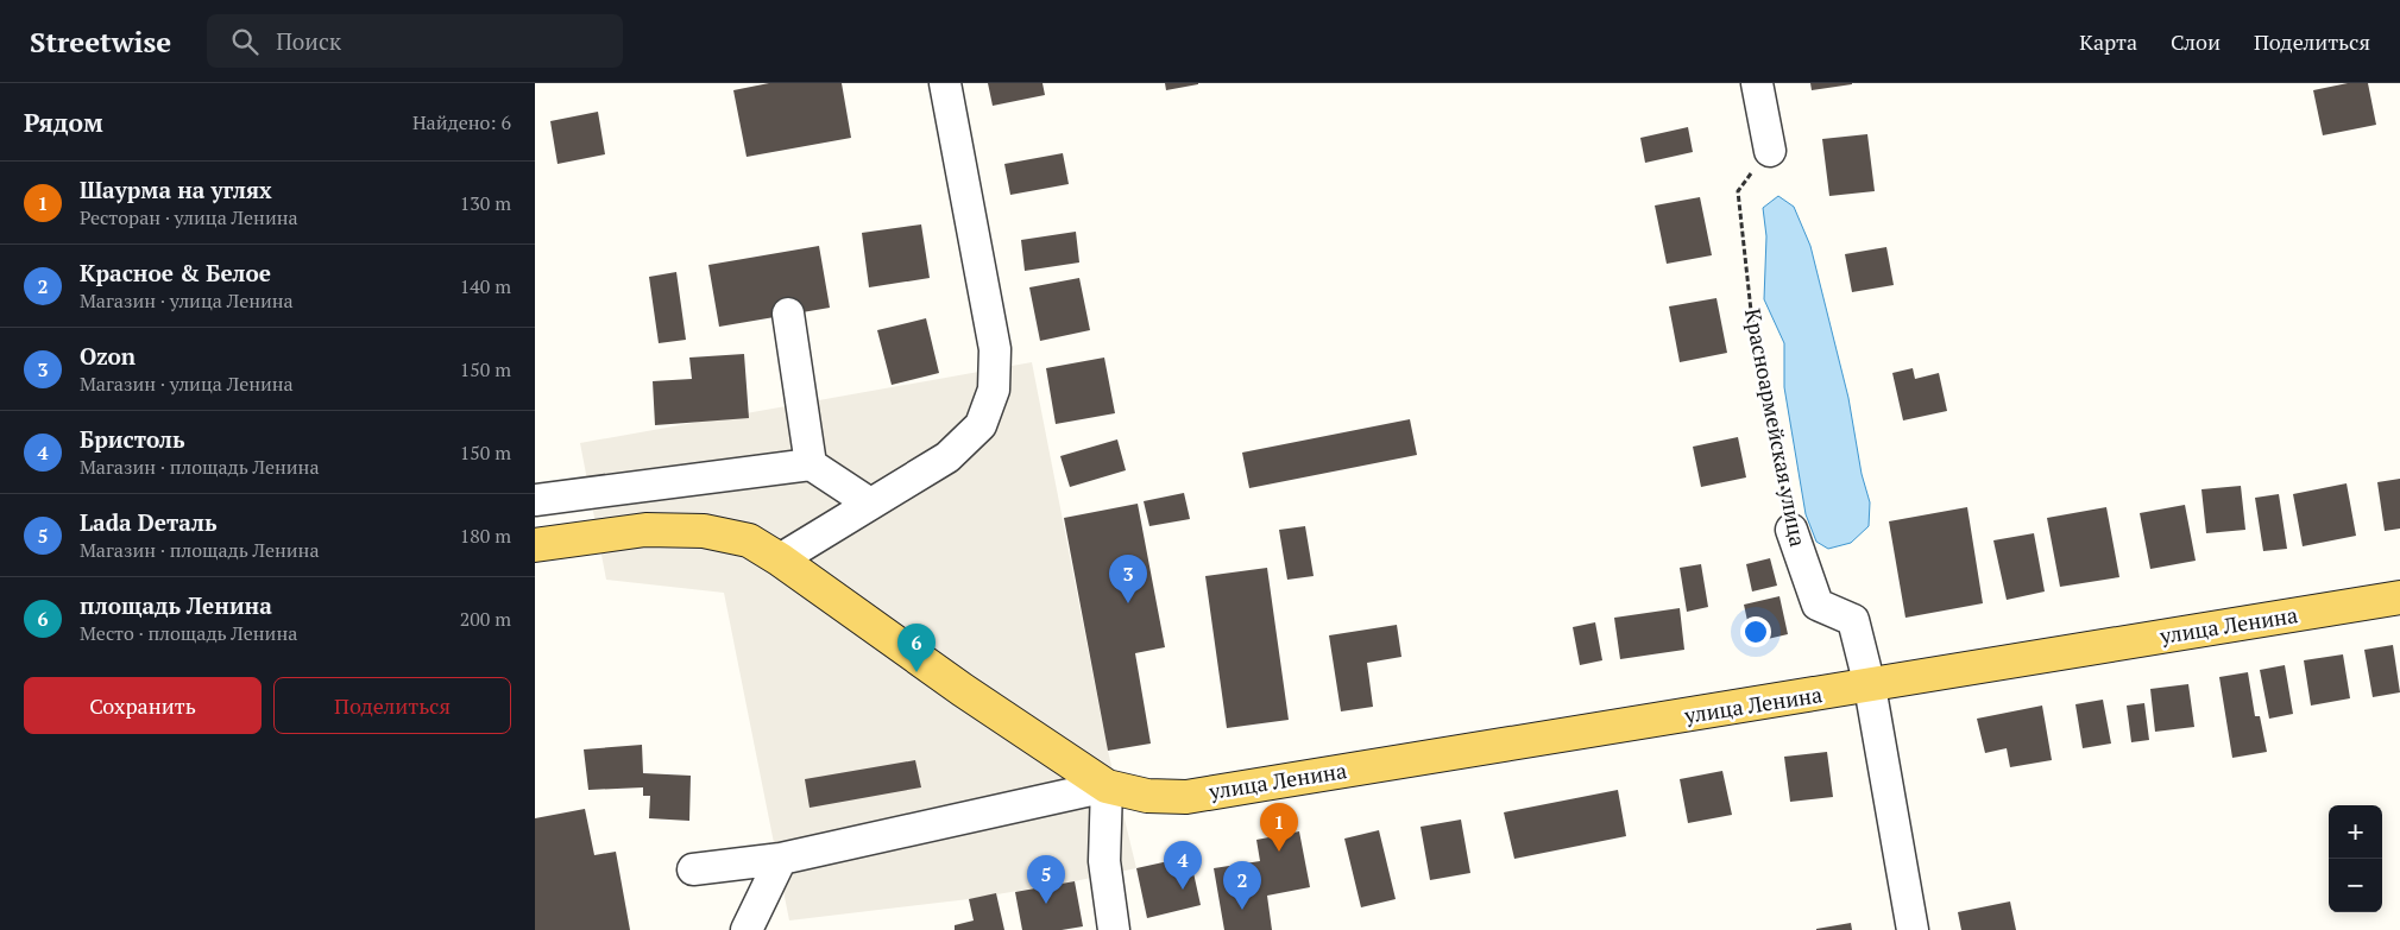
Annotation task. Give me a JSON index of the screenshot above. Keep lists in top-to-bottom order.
{
  "streets": {
    "main road": ["улица Ленина"],
    "street": ["Красноармейская улица"]
  },
  "crossings": [
    ["Красноармейская улица", "улица Ленина"]
  ],
  "page": {
    "header": "Streetwise",
    "search": "Поиск",
    "nav": ["Карта", "Слои", "Поделиться"],
    "heading": ["Рядом", "Найдено: 6"],
    "list": [
      {
        "mark": "1",
        "name": "Шаурма на углях",
        "note": "Ресторан · улица Ленина",
        "value": "130 m"
      },
      {
        "mark": "2",
        "name": "Красное & Белое",
        "note": "Магазин · улица Ленина",
        "value": "140 m"
      },
      {
        "mark": "3",
        "name": "Ozon",
        "note": "Магазин · улица Ленина",
        "value": "150 m"
      },
      {
        "mark": "4",
        "name": "Бристоль",
        "note": "Магазин · площадь Ленина",
        "value": "150 m"
      },
      {
        "mark": "5",
        "name": "Lada Dеталь",
        "note": "Магазин · площадь Ленина",
        "value": "180 m"
      },
      {
        "mark": "6",
        "name": "площадь Ленина",
        "note": "Место · площадь Ленина",
        "value": "200 m"
      }
    ],
    "pins": [
      "3",
      "6",
      "1",
      "4",
      "5",
      "2"
    ],
    "buttons": ["Сохранить", "Поделиться"],
    "map_buttons": ["+", "−"]
  }
}
